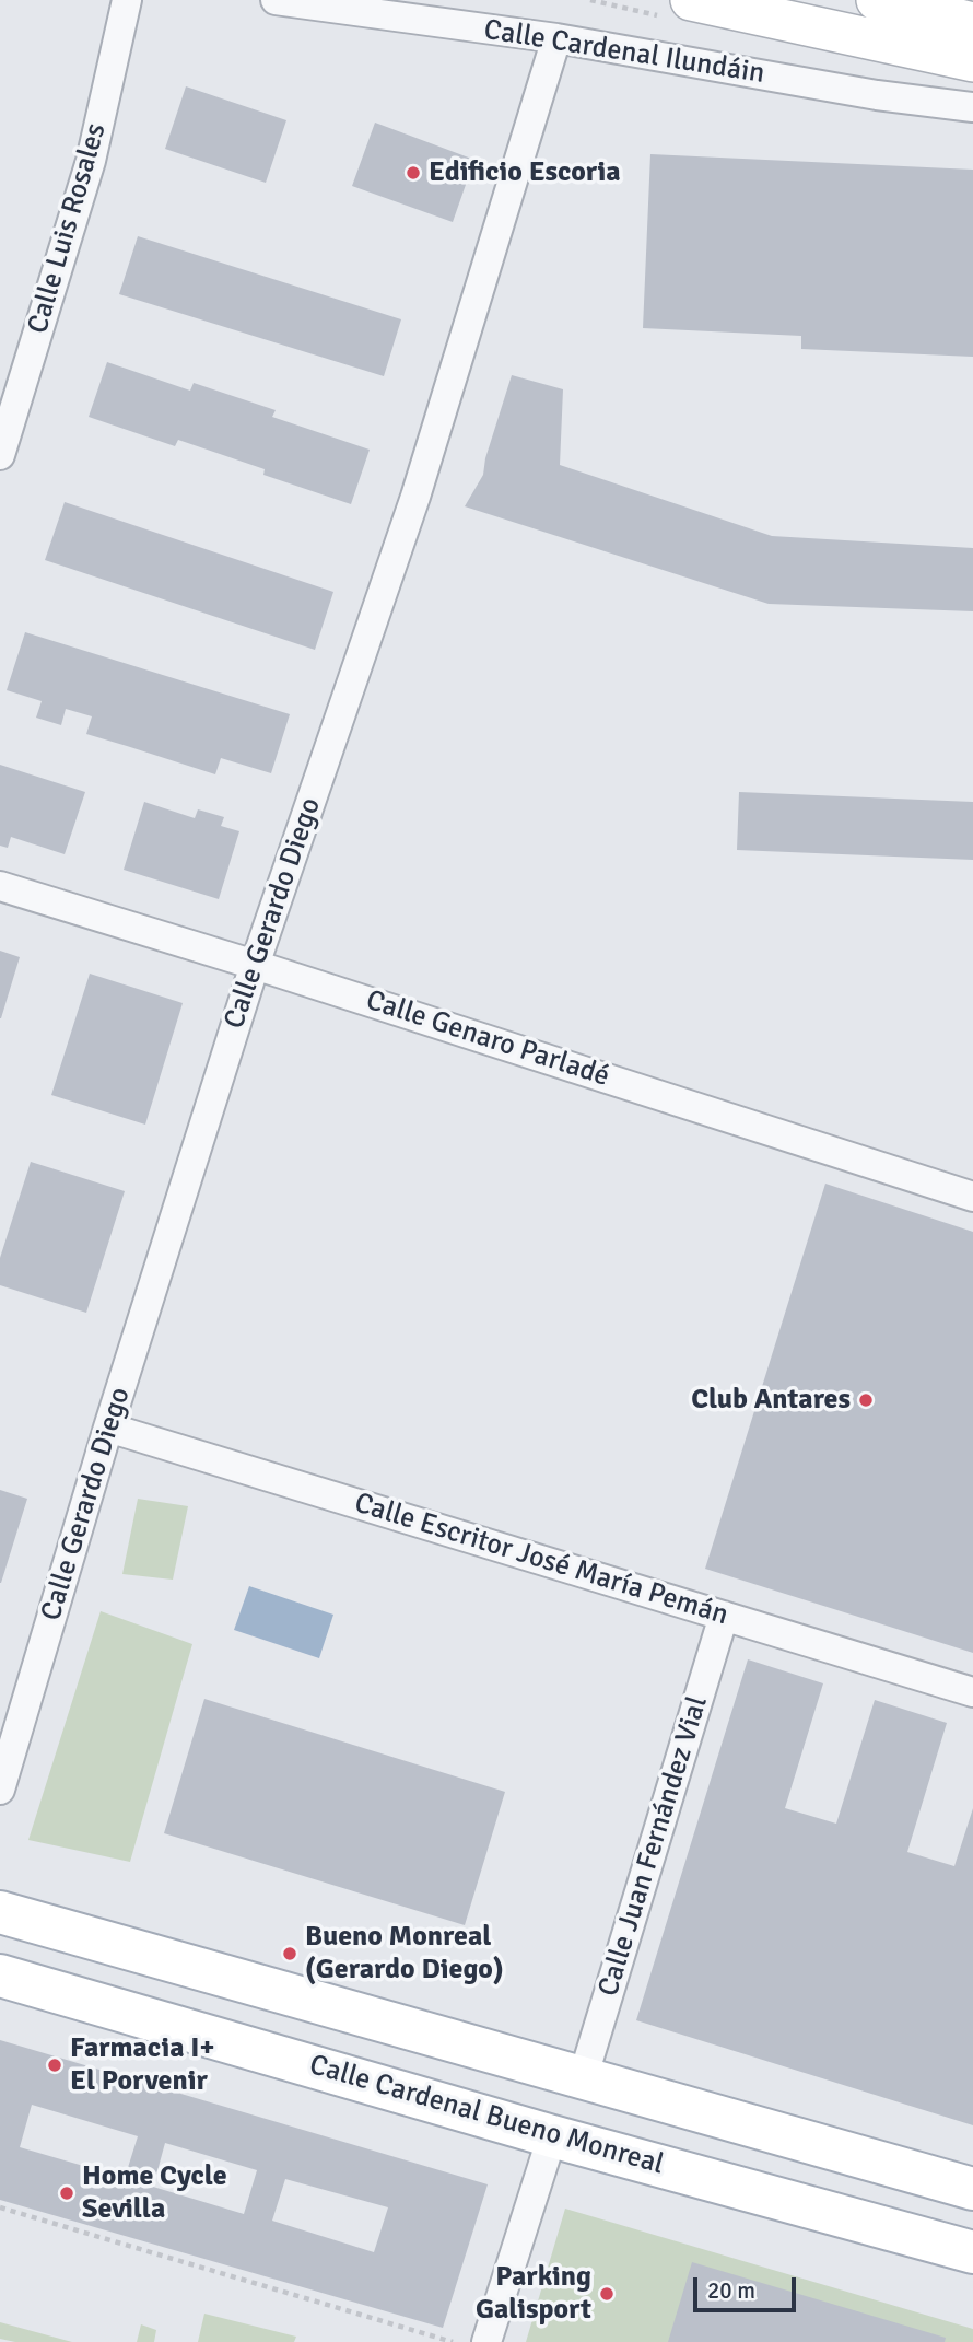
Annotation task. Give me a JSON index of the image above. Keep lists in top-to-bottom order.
{
  "streets": {
    "main road": ["Calle Cardenal Ilundáin", "Calle Cardenal Bueno Monreal"],
    "street": [
      "Calle Luis Rosales",
      "Calle Gerardo Diego",
      "Calle Genaro Parladé",
      "Calle Escritor José María Pemán",
      "Calle Juan Fernández Vial"
    ]
  },
  "crossings": [
    ["Calle Cardenal Ilundáin", "Calle Gerardo Diego"],
    ["Calle Gerardo Diego", "Calle Genaro Parladé"],
    ["Calle Gerardo Diego", "Calle Escritor José María Pemán"],
    ["Calle Escritor José María Pemán", "Calle Juan Fernández Vial"]
  ],
  "places": [
    "Edificio Escoria",
    "Club Antares",
    "Bueno Monreal (Gerardo Diego)",
    "Farmacia I+ El Porvenir",
    "Home Cycle Sevilla",
    "Parking Galisport"
  ],
  "scale_bar": "20 m"
}
